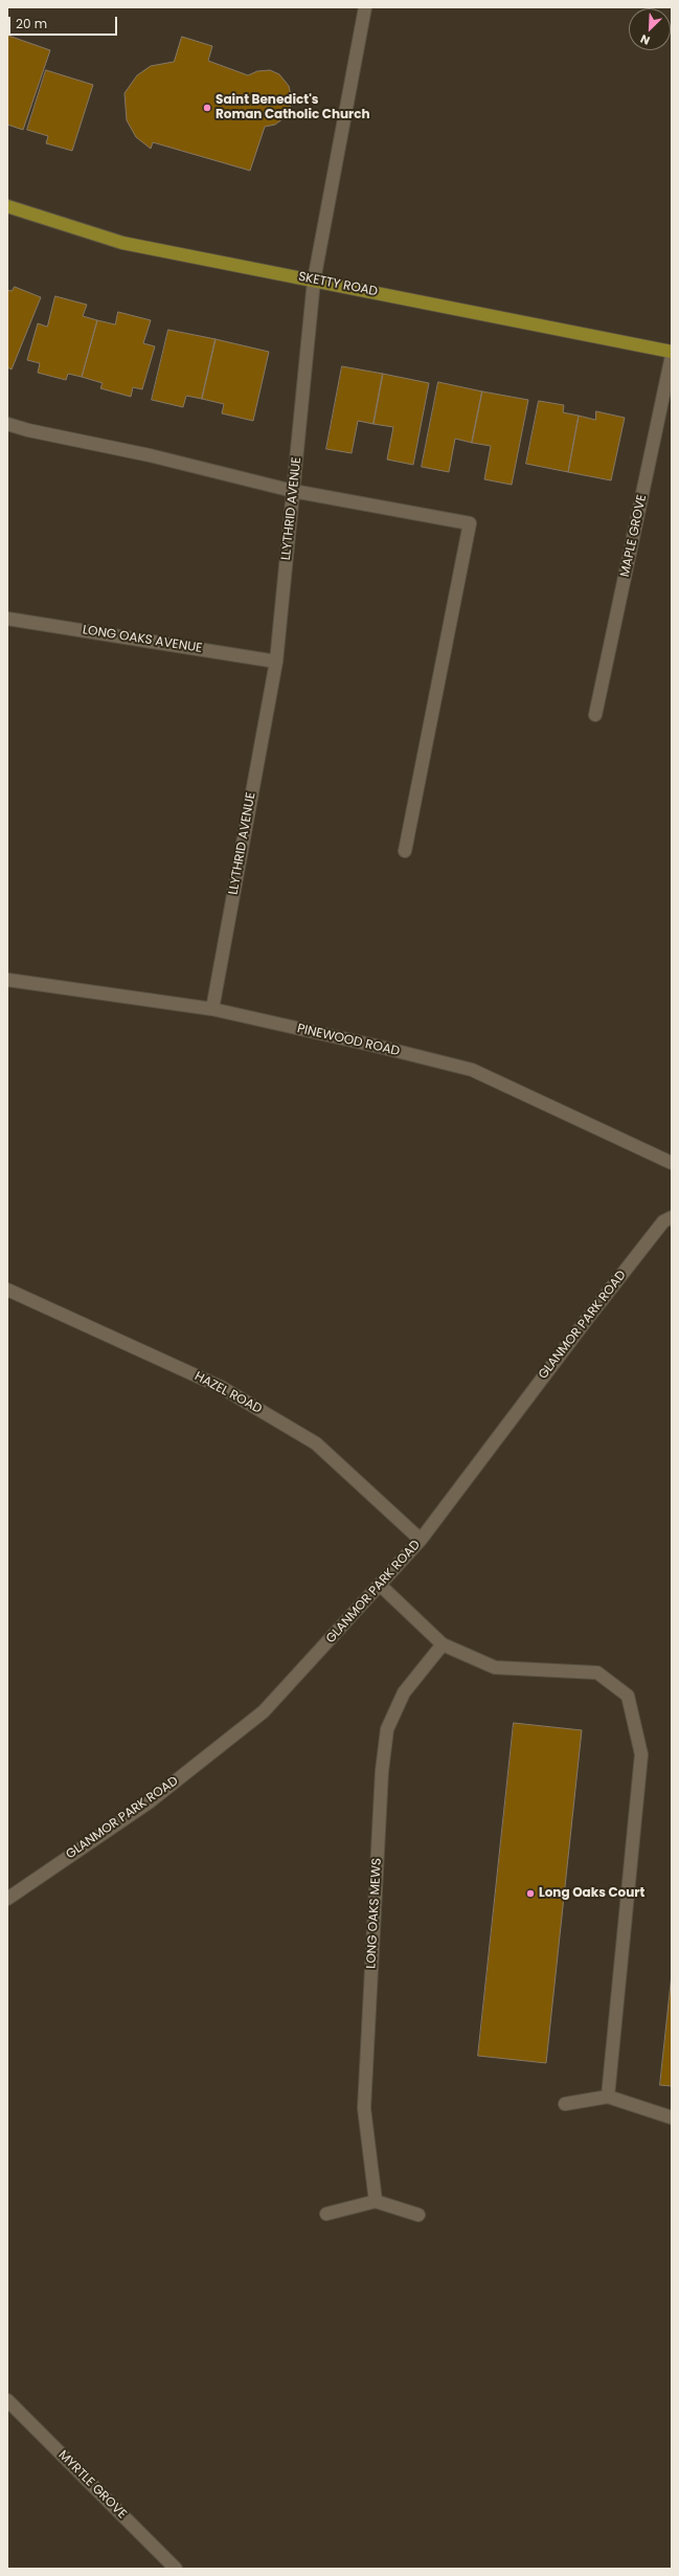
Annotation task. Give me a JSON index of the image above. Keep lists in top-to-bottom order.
{
  "streets": {
    "main road": ["SKETTY ROAD"],
    "street": [
      "LLYTHRID AVENUE",
      "MAPLE GROVE",
      "LONG OAKS AVENUE",
      "PINEWOOD ROAD",
      "GLANMOR PARK ROAD",
      "HAZEL ROAD",
      "LONG OAKS MEWS",
      "MYRTLE GROVE"
    ]
  },
  "crossings": [
    ["SKETTY ROAD", "LLYTHRID AVENUE"],
    ["LLYTHRID AVENUE", "LONG OAKS AVENUE"],
    ["LLYTHRID AVENUE", "PINEWOOD ROAD"],
    ["GLANMOR PARK ROAD", "HAZEL ROAD"]
  ],
  "places": ["Saint Benedict's Roman Catholic Church", "Long Oaks Court"],
  "scale_bar": "20 m",
  "north": "bottom left"
}
